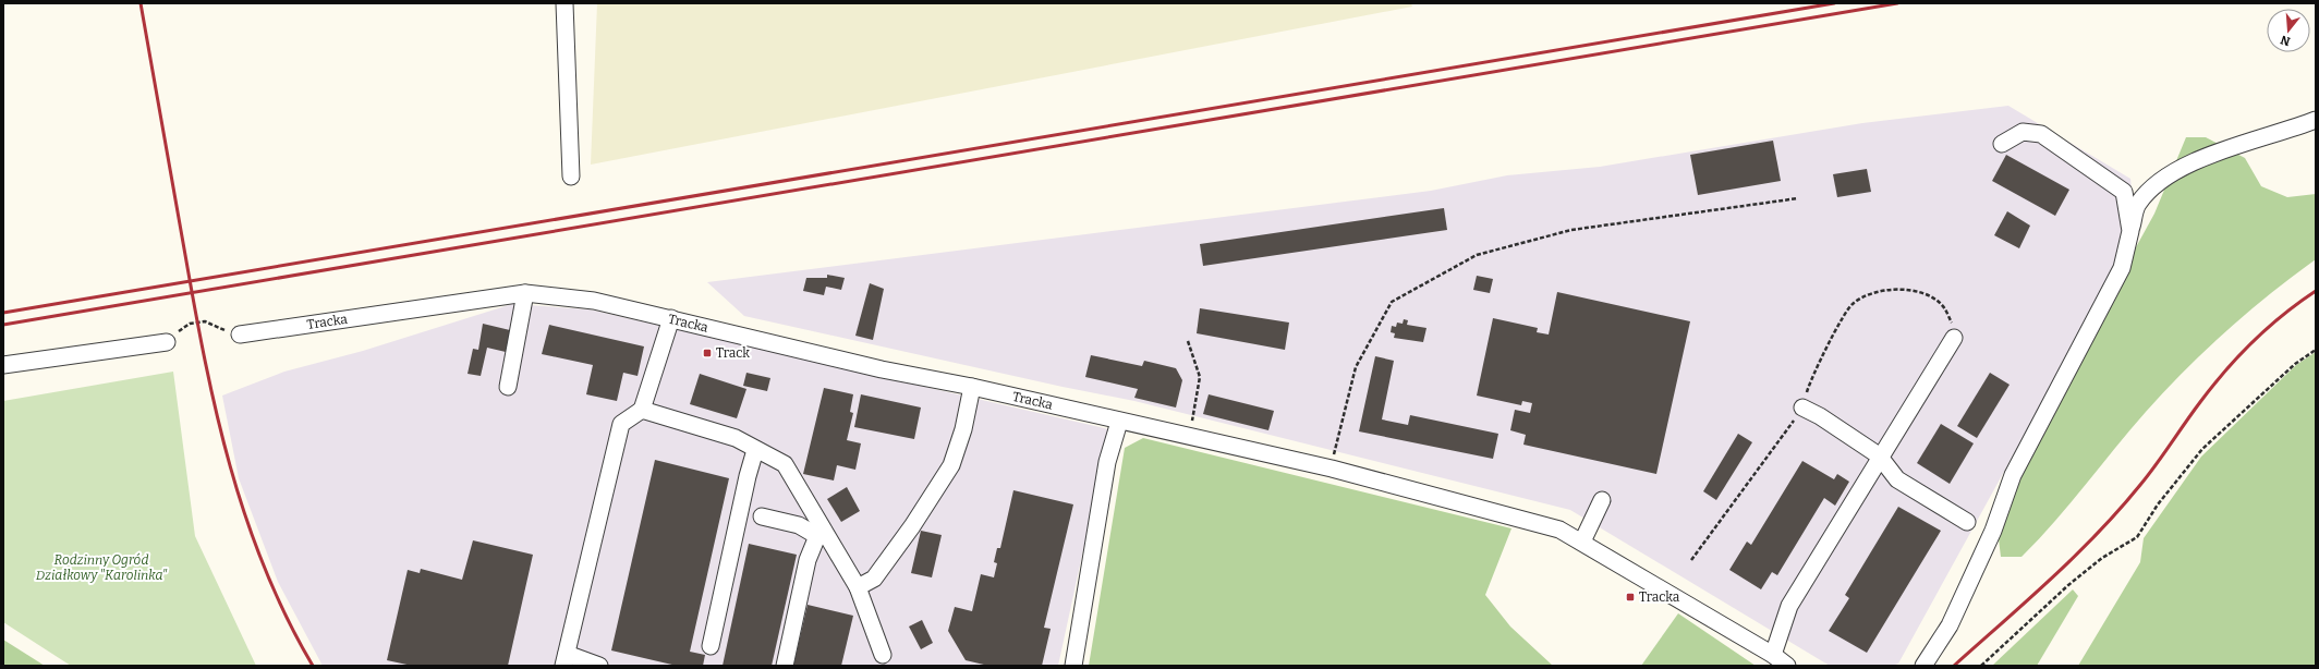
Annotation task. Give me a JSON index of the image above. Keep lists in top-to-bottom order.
{
  "streets": {
    "street": ["Tracka"]
  },
  "parks": ["Rodzinny Ogród Działkowy \"Karolinka\""],
  "places": {
    "transit": ["Track", "Tracka"]
  },
  "north": "bottom"
}
